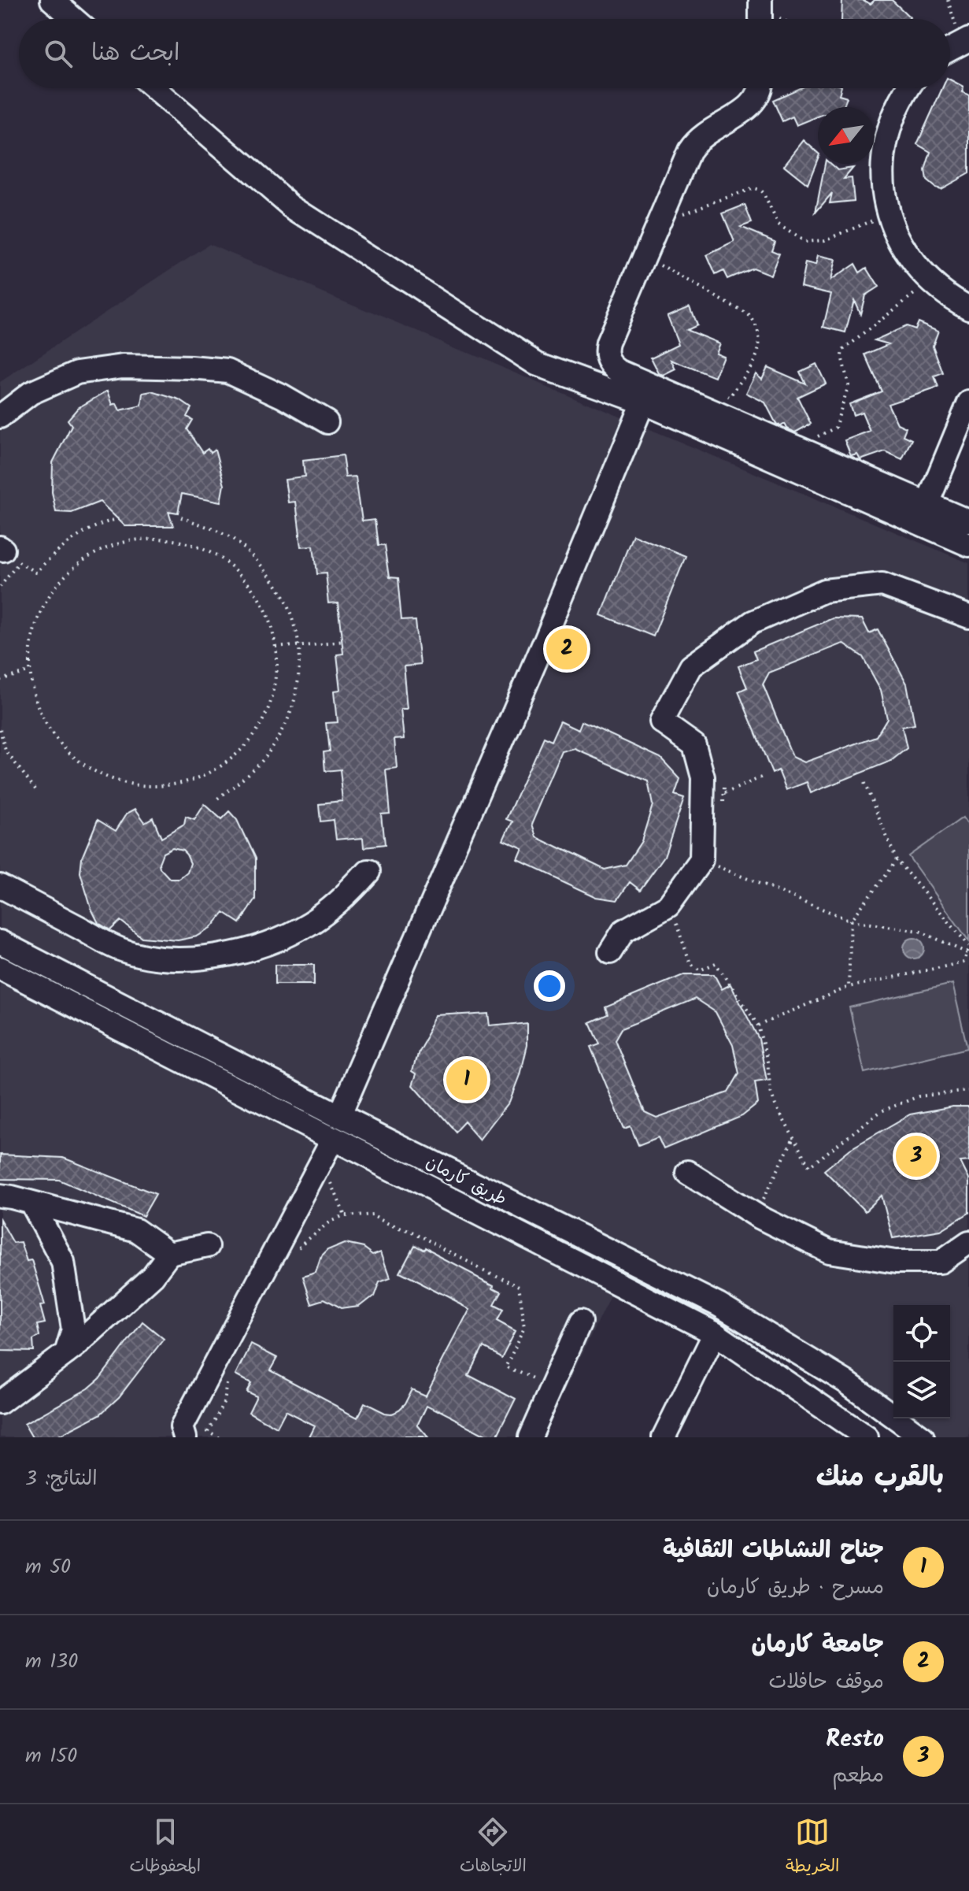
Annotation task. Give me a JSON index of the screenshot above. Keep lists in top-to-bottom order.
{
  "streets": {
    "street": ["طريق كارمان"]
  },
  "north": "bottom left",
  "page": {
    "search": "ابحث هنا",
    "pins": ["2", "1", "3"],
    "heading": ["بالقرب منك", "النتائج: 3"],
    "list": [
      {
        "mark": "1",
        "name": "جناح النشاطات الثقافية",
        "note": "مسرح · طريق كارمان",
        "value": "50 m"
      },
      {
        "mark": "2",
        "name": "جامعة كارمان",
        "note": "موقف حافلات",
        "value": "130 m"
      },
      {
        "mark": "3",
        "name": "Resto",
        "note": "مطعم",
        "value": "150 m"
      }
    ],
    "nav": ["الخريطة", "الاتجاهات", "المحفوظات"]
  }
}
